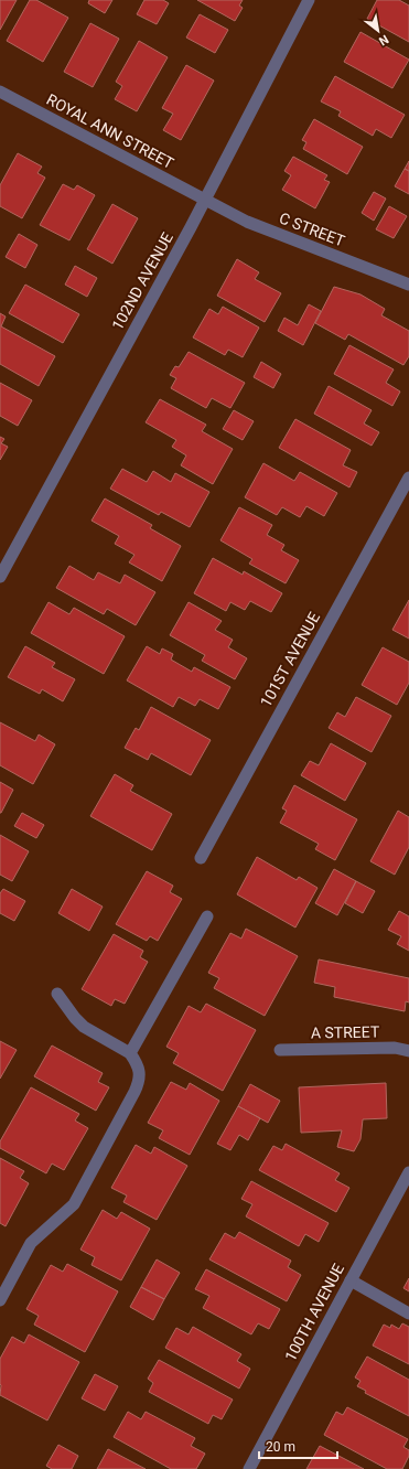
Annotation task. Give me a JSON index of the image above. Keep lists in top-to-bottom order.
{
  "streets": {
    "street": [
      "ROYAL ANN STREET",
      "C STREET",
      "102ND AVENUE",
      "101ST AVENUE",
      "A STREET",
      "100TH AVENUE"
    ]
  },
  "crossings": [
    ["ROYAL ANN STREET", "C STREET"],
    ["ROYAL ANN STREET", "102ND AVENUE"],
    ["C STREET", "102ND AVENUE"]
  ],
  "scale_bar": "20 m",
  "north": "bottom right"
}
